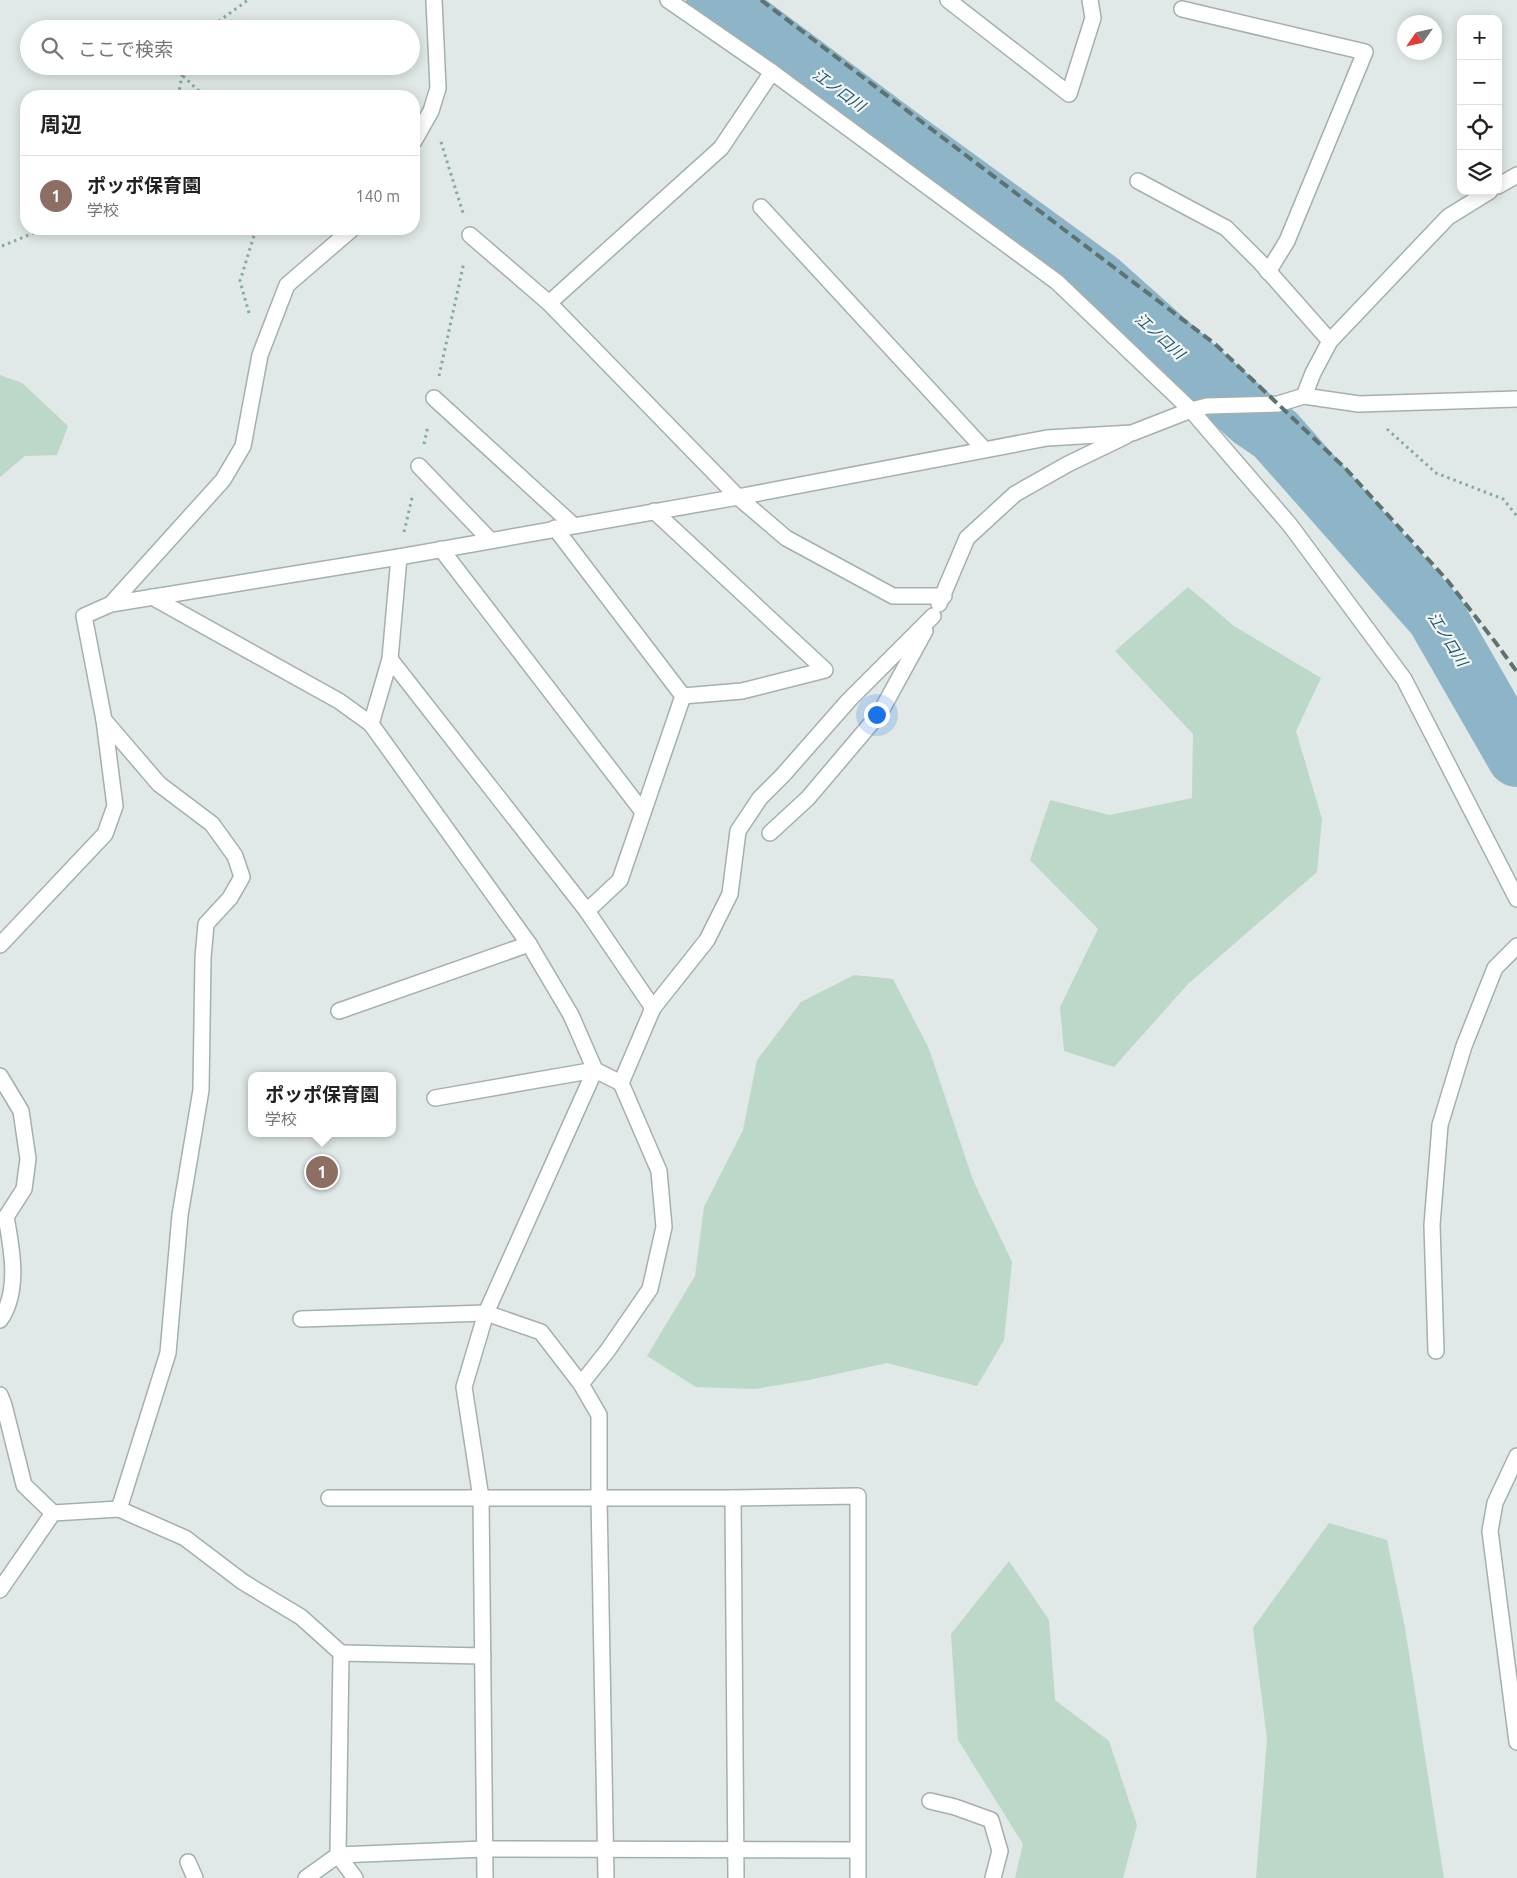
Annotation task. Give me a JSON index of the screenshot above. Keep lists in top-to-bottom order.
{
  "water": ["江ノ口川"],
  "north": "bottom left",
  "page": {
    "map_buttons": ["+", "−"],
    "search": "ここで検索",
    "heading": "周辺",
    "list": [
      {
        "mark": "1",
        "name": "ポッポ保育園",
        "note": "学校",
        "value": "140 m"
      }
    ],
    "popup": ["ポッポ保育園", "学校"],
    "pins": "1"
  }
}
